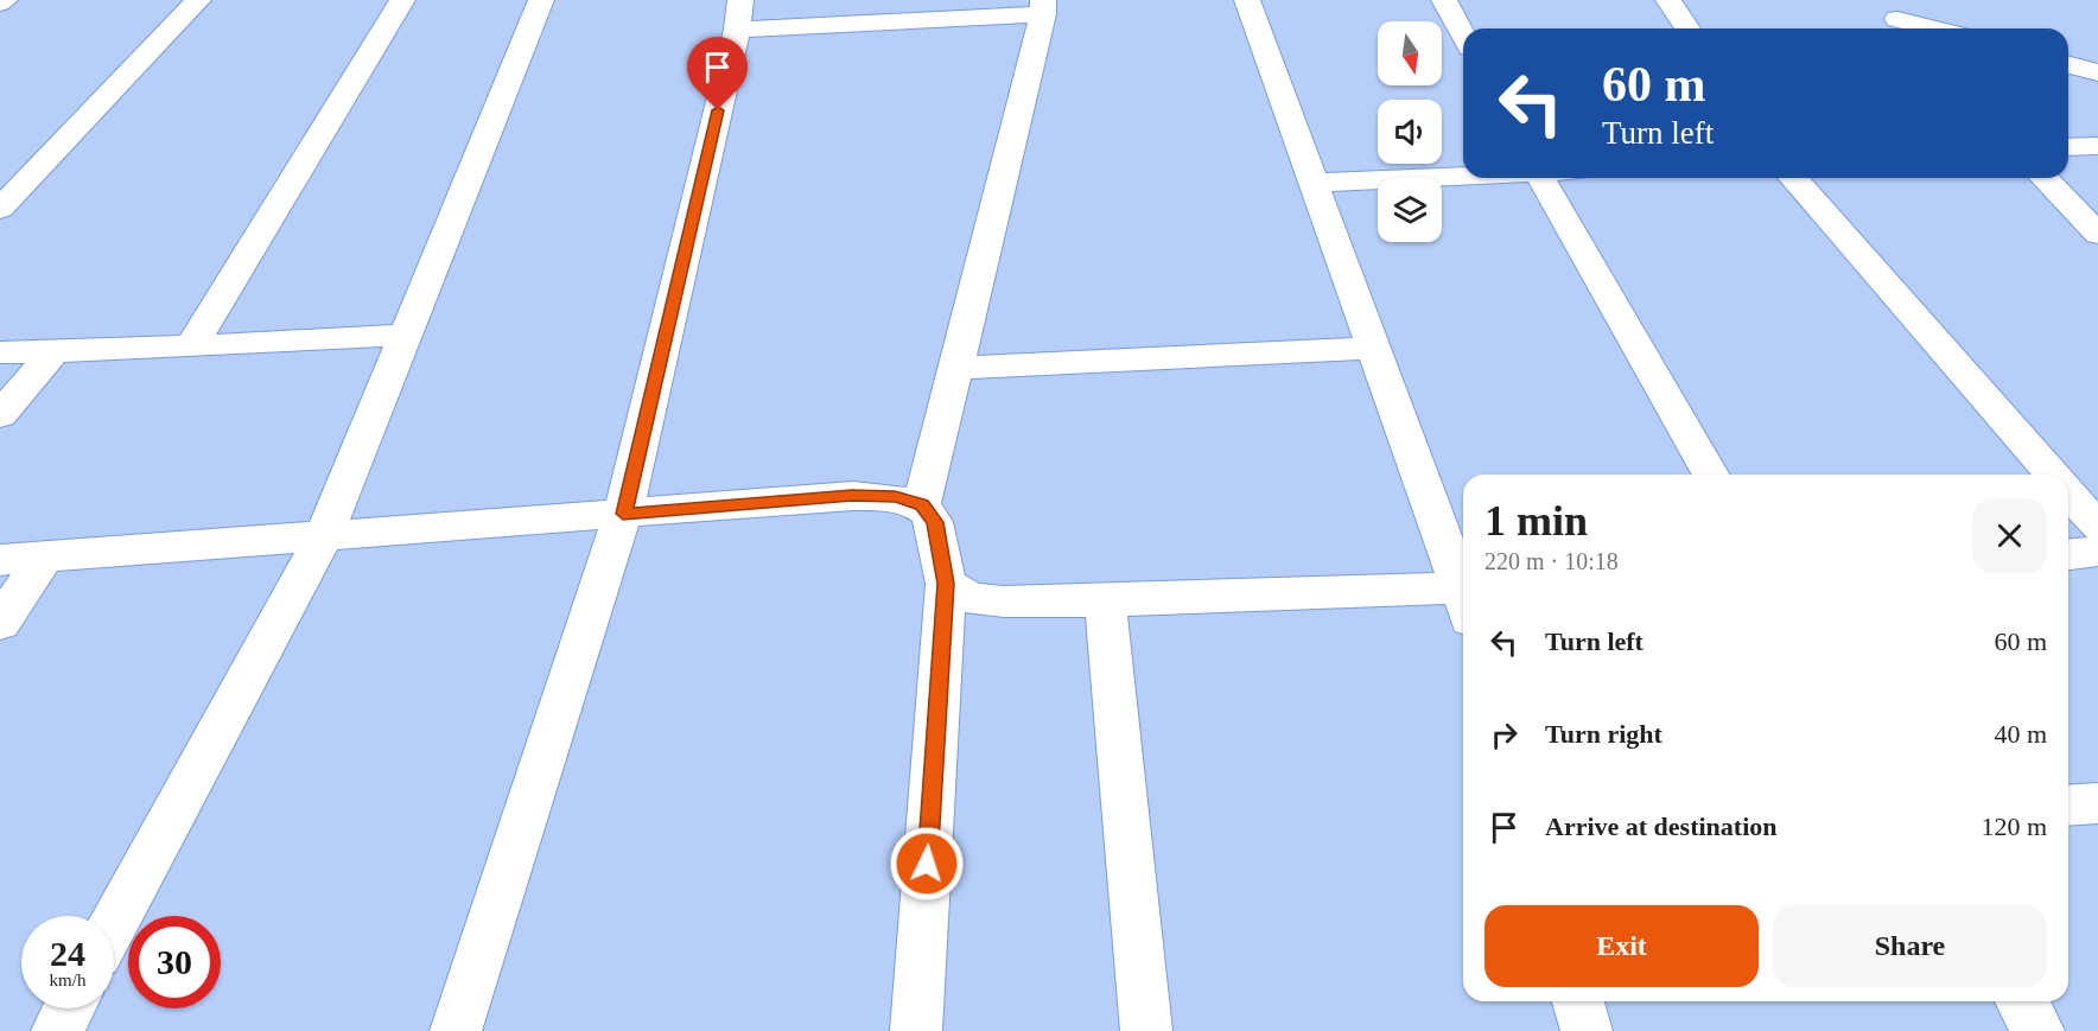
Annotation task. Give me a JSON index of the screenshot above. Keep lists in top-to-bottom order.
{
  "north": "bottom",
  "page": {
    "turn": ["60 m", "Turn left"],
    "heading": ["1 min", "220 m · 10:18"],
    "list": [
      {
        "name": "Turn left",
        "value": "60 m"
      },
      {
        "name": "Turn right",
        "value": "40 m"
      },
      {
        "name": "Arrive at destination",
        "value": "120 m"
      }
    ],
    "buttons": ["Exit", "Share"],
    "speed": "24 km/h",
    "limit": "30"
  }
}
